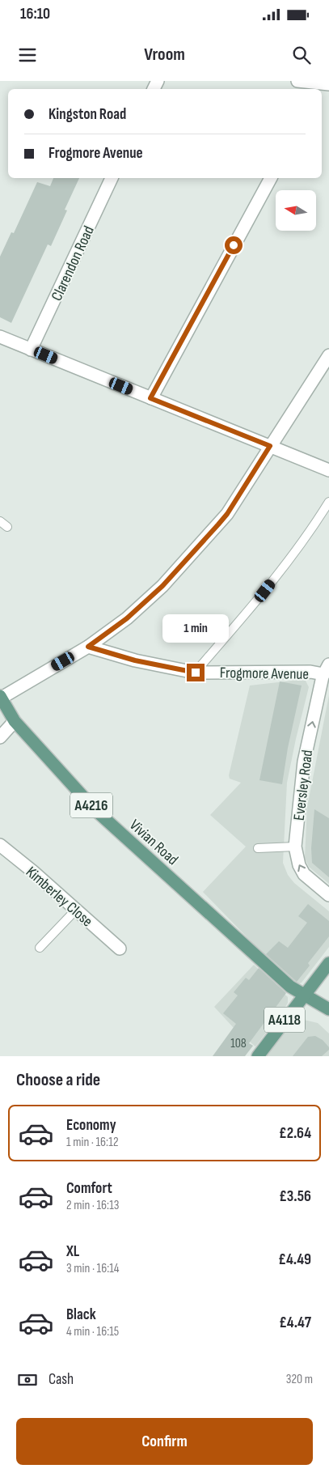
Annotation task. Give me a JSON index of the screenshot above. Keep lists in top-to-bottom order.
{
  "streets": {
    "main road": ["A4216", "Vivian Road", "A4118"],
    "street": [
      "Clarendon Road",
      "Frogmore Avenue",
      "Eversley Road",
      "Kimberley Close"
    ]
  },
  "crossings": [
    ["Frogmore Avenue", "Eversley Road"],
    ["A4216", "Vivian Road"],
    ["A4216", "A4118"],
    ["Vivian Road", "A4118"]
  ],
  "one_way": ["Eversley Road"],
  "house_numbers": ["108"],
  "north": "left",
  "page": {
    "status": "16:10",
    "header": "Vroom",
    "banner": ["Kingston Road", "Frogmore Avenue"],
    "bubble": "1 min",
    "heading": "Choose a ride",
    "list": [
      {
        "name": "Economy",
        "note": "1 min · 16:12",
        "value": "£2.64"
      },
      {
        "name": "Comfort",
        "note": "2 min · 16:13",
        "value": "£3.56"
      },
      {
        "name": "XL",
        "note": "3 min · 16:14",
        "value": "£4.49"
      },
      {
        "name": "Black",
        "note": "4 min · 16:15",
        "value": "£4.47"
      }
    ],
    "pay": ["Cash", "320 m"],
    "buttons": "Confirm"
  }
}
